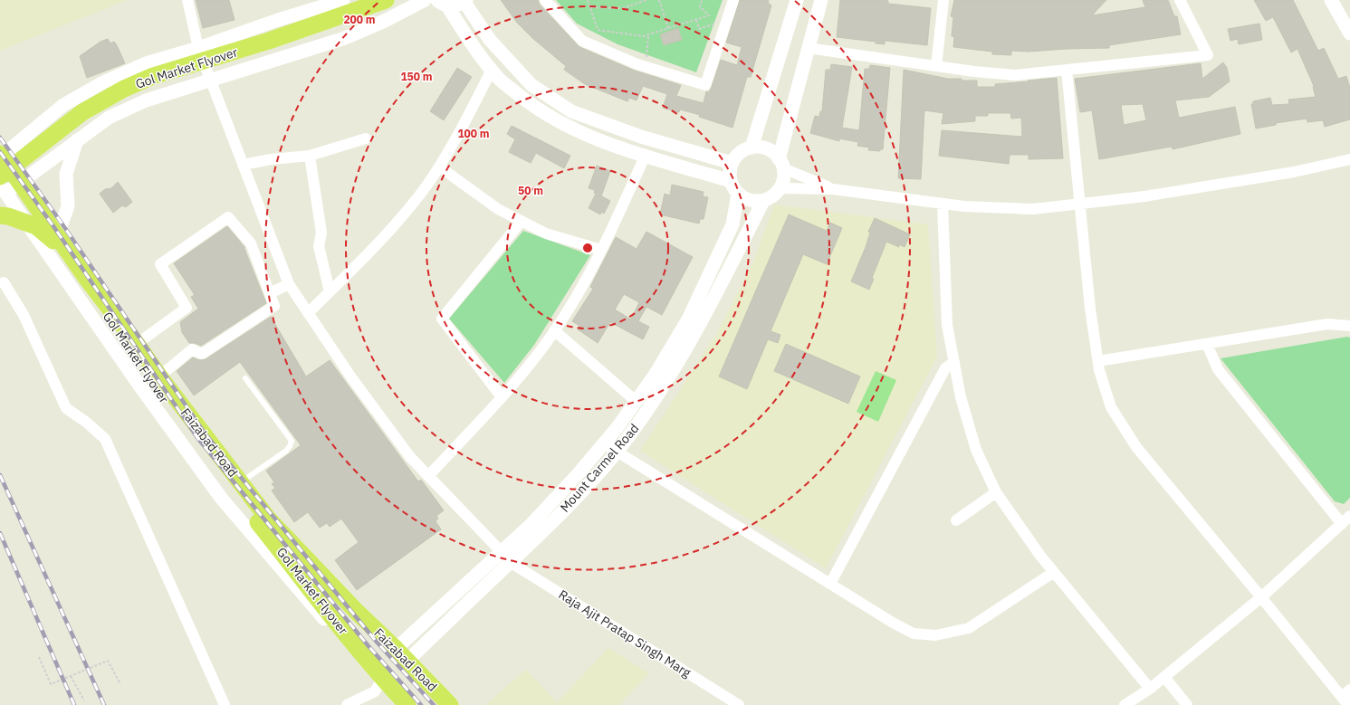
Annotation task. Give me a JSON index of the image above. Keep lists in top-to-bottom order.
{
  "streets": {
    "main road": ["Gol Market Flyover", "Faizabad Road"],
    "street": ["Mount Carmel Road", "Raja Ajit Pratap Singh Marg"]
  },
  "crossings": [
    ["Gol Market Flyover", "Faizabad Road"],
    ["Faizabad Road", "Mount Carmel Road"],
    ["Mount Carmel Road", "Raja Ajit Pratap Singh Marg"]
  ],
  "rings": [
    "200 m",
    "150 m",
    "100 m",
    "50 m"
  ]
}
